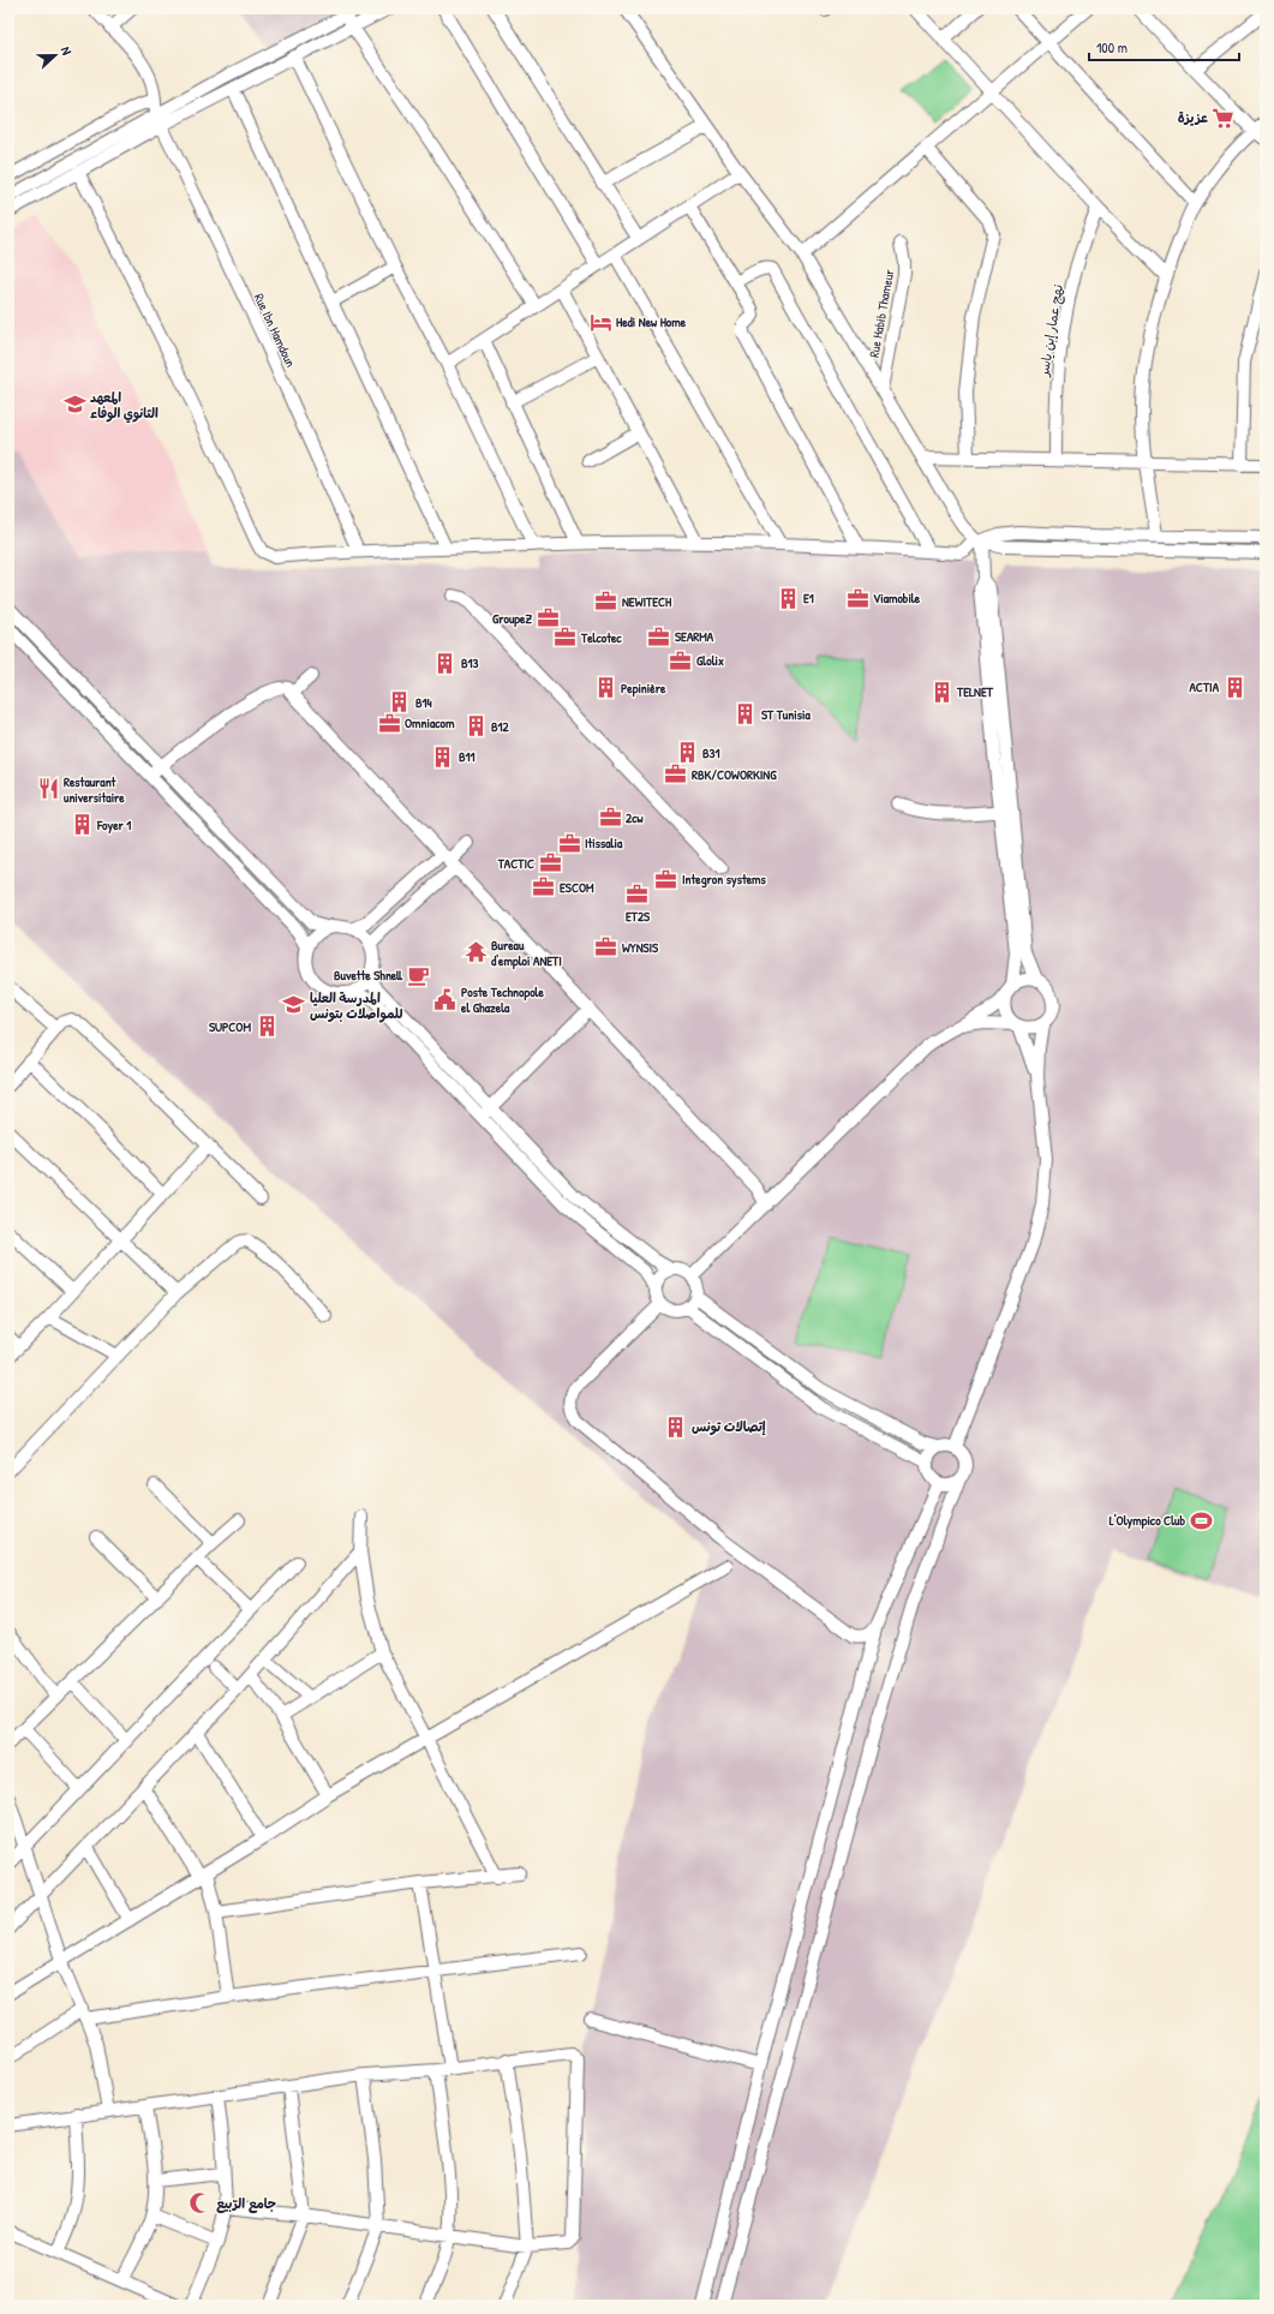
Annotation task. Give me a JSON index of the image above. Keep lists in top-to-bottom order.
{
  "streets": {
    "street": ["Rue Habib Thameur", "Rue Ibn Hamdoun", "نهج عمار إبن ياسر"]
  },
  "places": {
    "supermarket": ["عزيزة"],
    "hotel": ["Hedi New Home"],
    "school or university": ["المعهد الثانوي الوفاء", "المدرسة العليا للمواصلات بتونس"],
    "building": [
      "E1",
      "B13",
      "ACTIA",
      "Pepinière",
      "TELNET",
      "B14",
      "ST Tunisia",
      "B12",
      "B31",
      "B11",
      "Foyer 1",
      "SUPCOM",
      "إتصالات تونس"
    ],
    "office": [
      "Viamobile",
      "NEWITECH",
      "GroupeZ",
      "SEARMA",
      "Telcotec",
      "Glolix",
      "Omniacom",
      "RBK/COWORKING",
      "2cw",
      "Itissalia",
      "TACTIC",
      "Integron systems",
      "ESCOM",
      "ET2S",
      "WYNSIS"
    ],
    "restaurant": ["Restaurant universitaire"],
    "temple": ["Bureau d'emploi ANETI"],
    "cafe": ["Buvette Shnell"],
    "public building": ["Poste Technopole el Ghazela"],
    "sports": ["L'Olympico Club"],
    "mosque": ["جامع الرّبيع"]
  },
  "scale_bar": "100 m",
  "north": "right"
}
